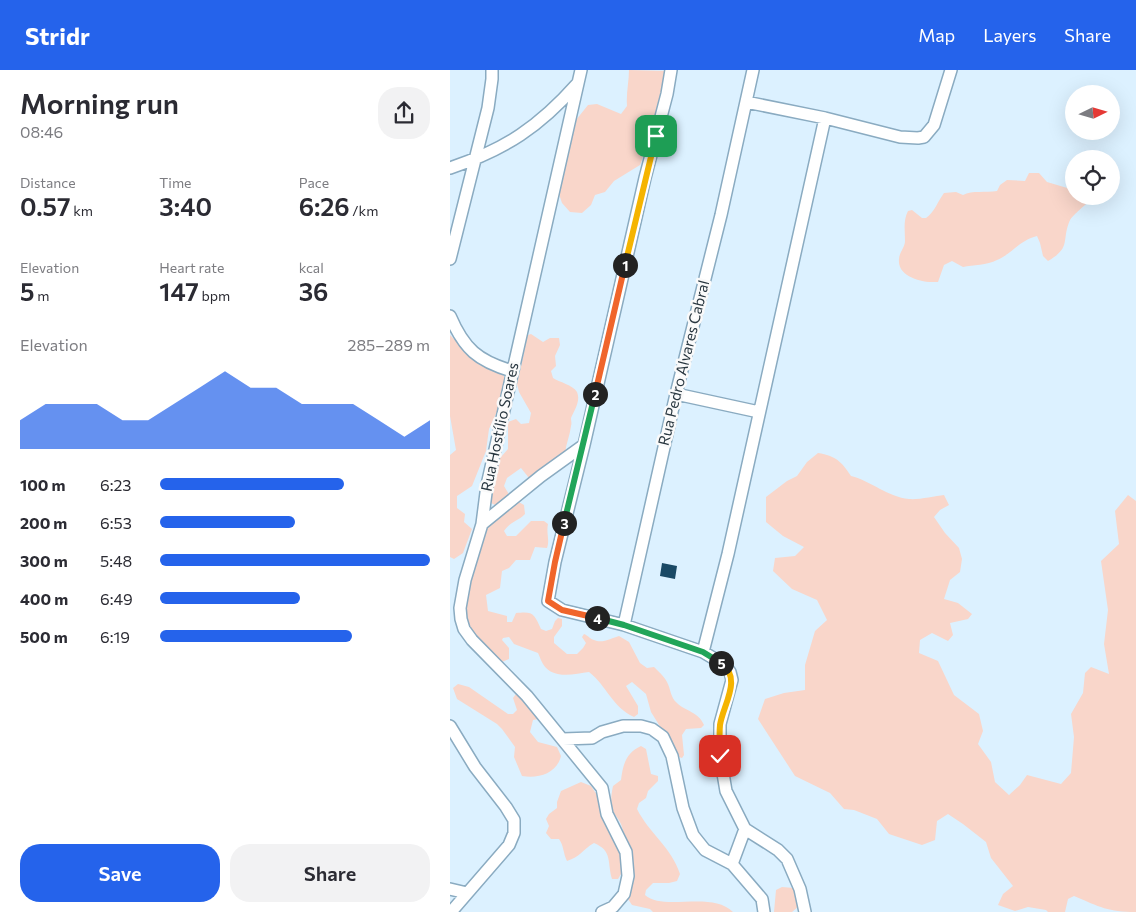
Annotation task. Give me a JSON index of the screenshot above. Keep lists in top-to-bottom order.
{
  "streets": {
    "street": ["Rua Pedro Alvares Cabral", "Rua Hostílio Soares"]
  },
  "north": "right",
  "page": {
    "header": "Stridr",
    "nav": ["Map", "Layers", "Share"],
    "heading": ["Morning run", "08:46"],
    "stats": [
      ["Distance", "0.57 km"],
      ["Time", "3:40"],
      ["Pace", "6:26 /km"],
      ["Elevation", "5 m"],
      ["Heart rate", "147 bpm"],
      ["kcal", "36"]
    ],
    "pins": [
      "1",
      "2",
      "3",
      "4",
      "5"
    ],
    "chart": ["Elevation", "285–289 m"],
    "list": [
      {
        "name": "100 m",
        "note": "6:23"
      },
      {
        "name": "200 m",
        "note": "6:53"
      },
      {
        "name": "300 m",
        "note": "5:48"
      },
      {
        "name": "400 m",
        "note": "6:49"
      },
      {
        "name": "500 m",
        "note": "6:19"
      }
    ],
    "buttons": ["Save", "Share"]
  }
}
